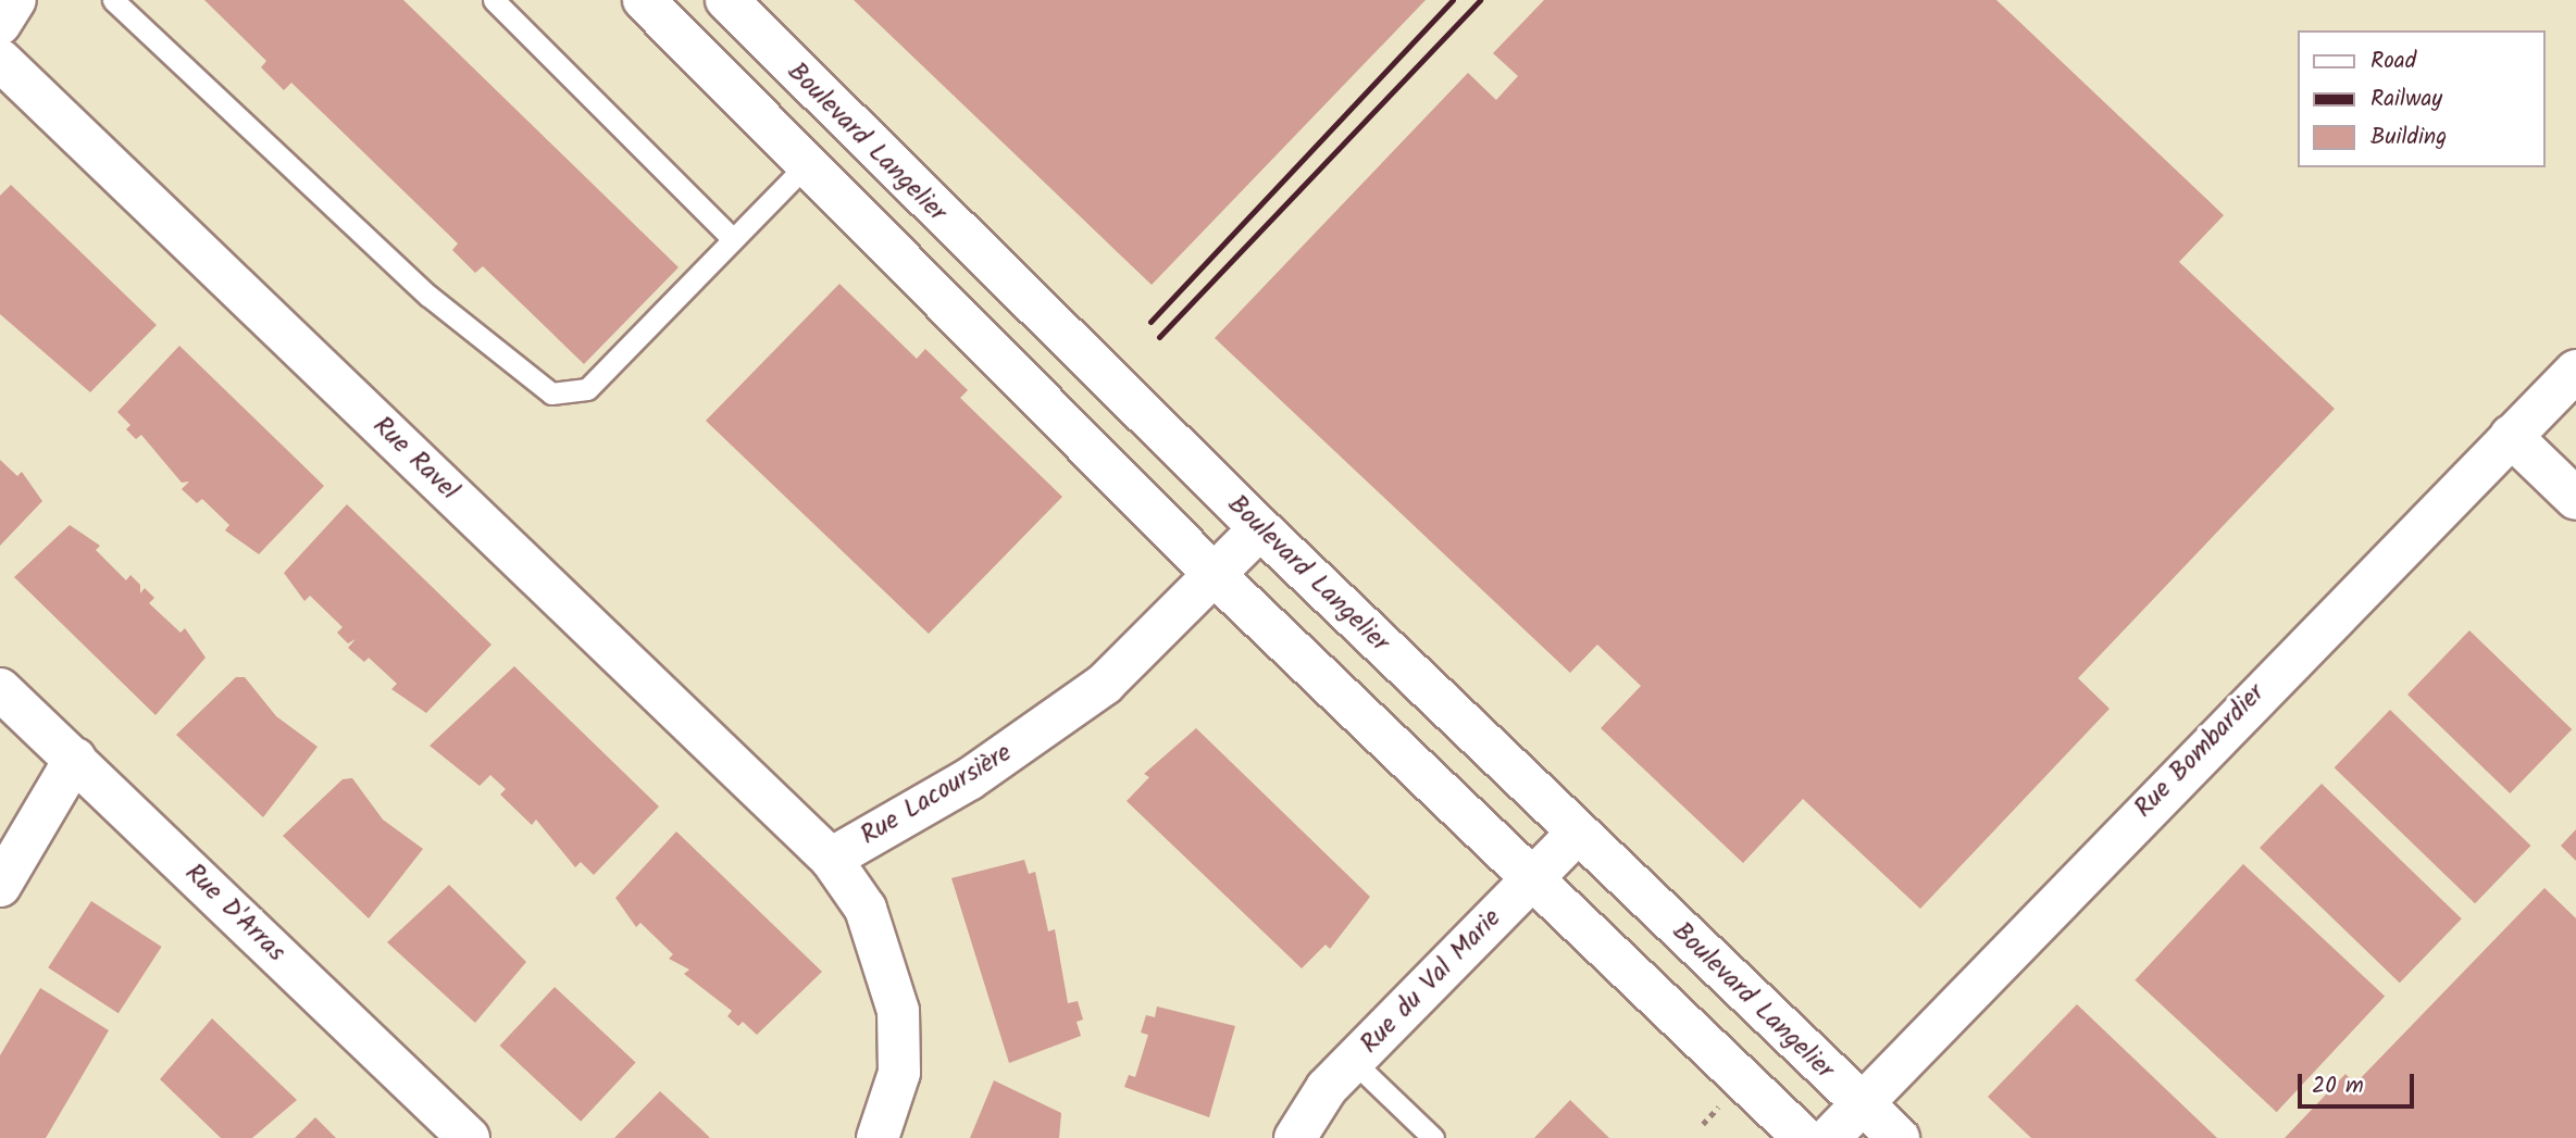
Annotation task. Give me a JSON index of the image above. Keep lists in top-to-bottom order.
{
  "streets": {
    "street": [
      "Boulevard Langelier",
      "Rue Ravel",
      "Rue Bombardier",
      "Rue Lacoursière",
      "Rue D'Arras",
      "Rue du Val Marie"
    ]
  },
  "crossings": [
    ["Boulevard Langelier", "Rue Bombardier"],
    ["Boulevard Langelier", "Rue Lacoursière"],
    ["Boulevard Langelier", "Rue du Val Marie"],
    ["Rue Ravel", "Rue Lacoursière"]
  ],
  "legend": ["Road", "Railway", "Building"],
  "scale_bar": "20 m"
}
